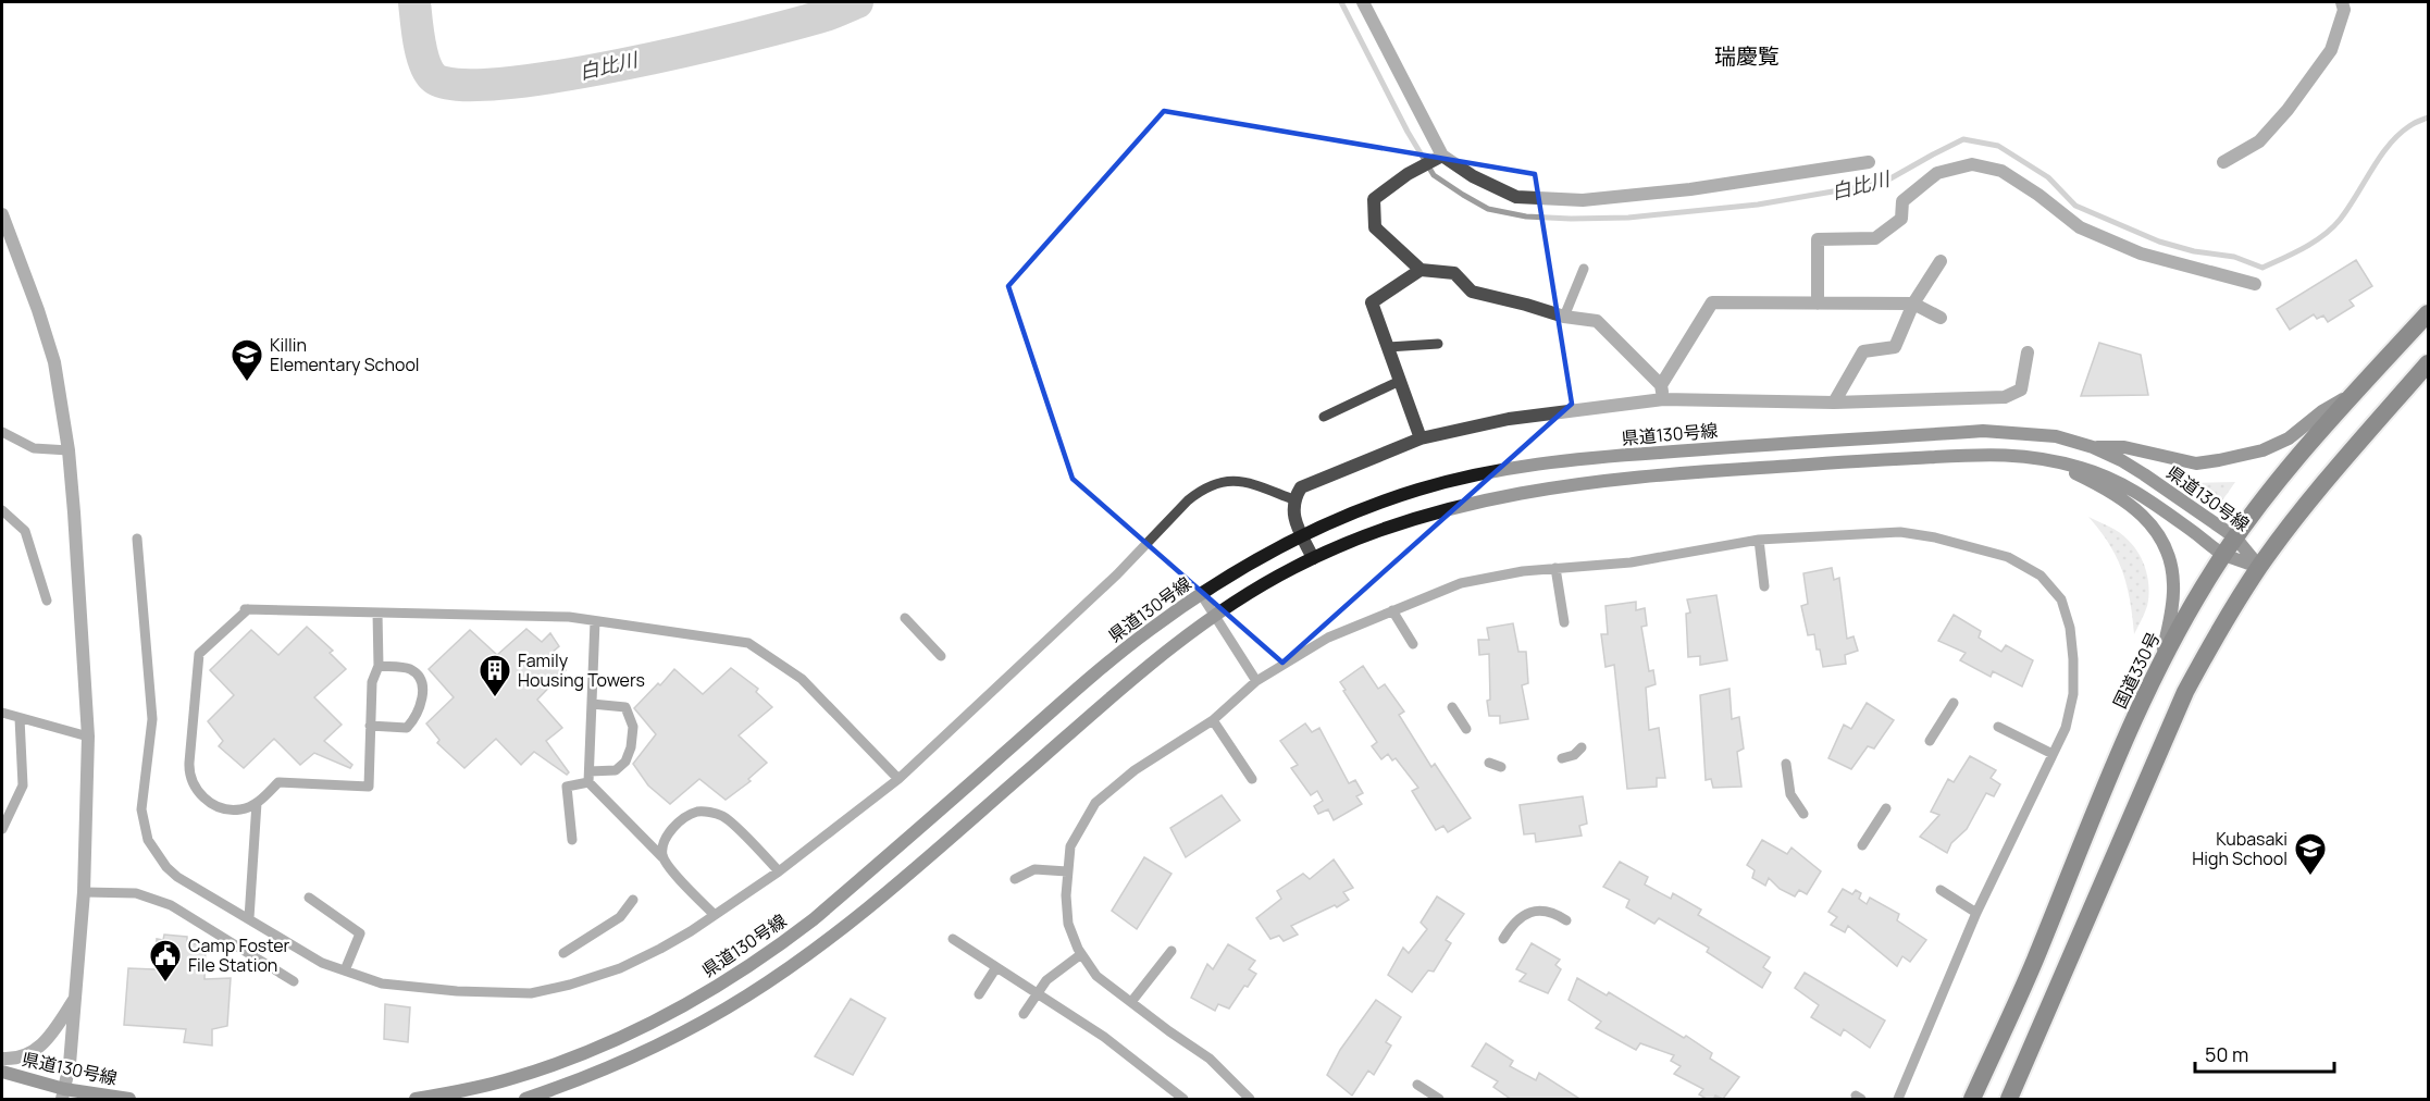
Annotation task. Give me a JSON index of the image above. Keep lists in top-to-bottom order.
{
  "streets": {
    "highway": ["国道330号"],
    "main road": ["県道130号線"]
  },
  "crossings": [
    ["県道130号線", "国道330号"]
  ],
  "districts": ["瑞慶覧"],
  "water": ["白比川"],
  "places": {
    "school or university": ["Killin Elementary School", "Kubasaki High School"],
    "building": ["Family Housing Towers"],
    "public building": ["Camp Foster File Station"]
  },
  "scale_bar": "50 m"
}
